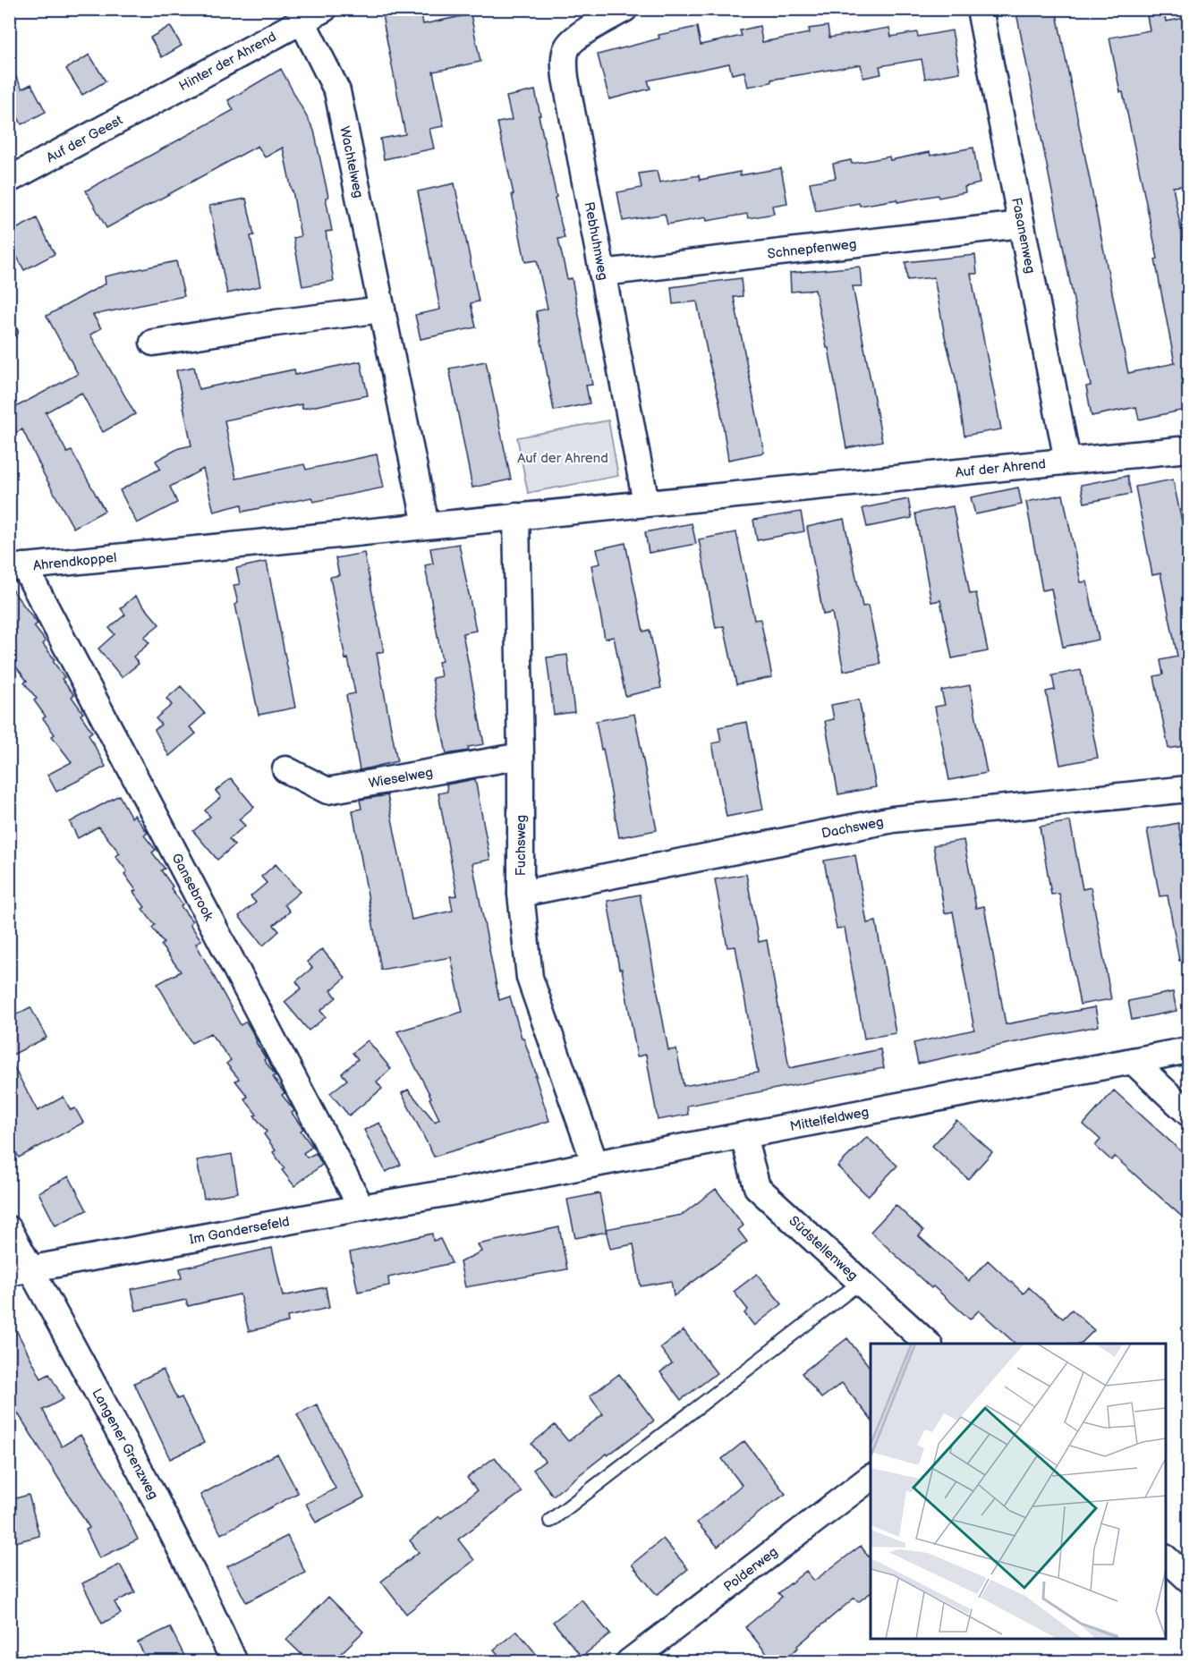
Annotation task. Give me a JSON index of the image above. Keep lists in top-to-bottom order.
{
  "streets": {
    "street": [
      "Hinter der Ahrend",
      "Auf der Geest",
      "Wachtelweg",
      "Fasanenweg",
      "Rebhuhnweg",
      "Schnepfenweg",
      "Auf der Ahrend",
      "Ahrendkoppel",
      "Wieselweg",
      "Dachsweg",
      "Fuchsweg",
      "Gansebrook",
      "Mittelfeldweg",
      "Im Gandersefeld",
      "Südstellenweg",
      "Langener Grenzweg",
      "Polderweg"
    ]
  },
  "crossings": [
    ["Hinter der Ahrend", "Auf der Geest"],
    ["Hinter der Ahrend", "Wachtelweg"],
    ["Wachtelweg", "Auf der Ahrend"],
    ["Fasanenweg", "Schnepfenweg"],
    ["Fasanenweg", "Auf der Ahrend"],
    ["Rebhuhnweg", "Schnepfenweg"],
    ["Rebhuhnweg", "Auf der Ahrend"],
    ["Auf der Ahrend", "Ahrendkoppel"],
    ["Auf der Ahrend", "Fuchsweg"],
    ["Ahrendkoppel", "Gansebrook"],
    ["Wieselweg", "Fuchsweg"],
    ["Dachsweg", "Fuchsweg"],
    ["Fuchsweg", "Mittelfeldweg"],
    ["Gansebrook", "Im Gandersefeld"],
    ["Mittelfeldweg", "Im Gandersefeld"],
    ["Mittelfeldweg", "Südstellenweg"],
    ["Im Gandersefeld", "Langener Grenzweg"]
  ],
  "parks": ["Auf der Ahrend"]
}
